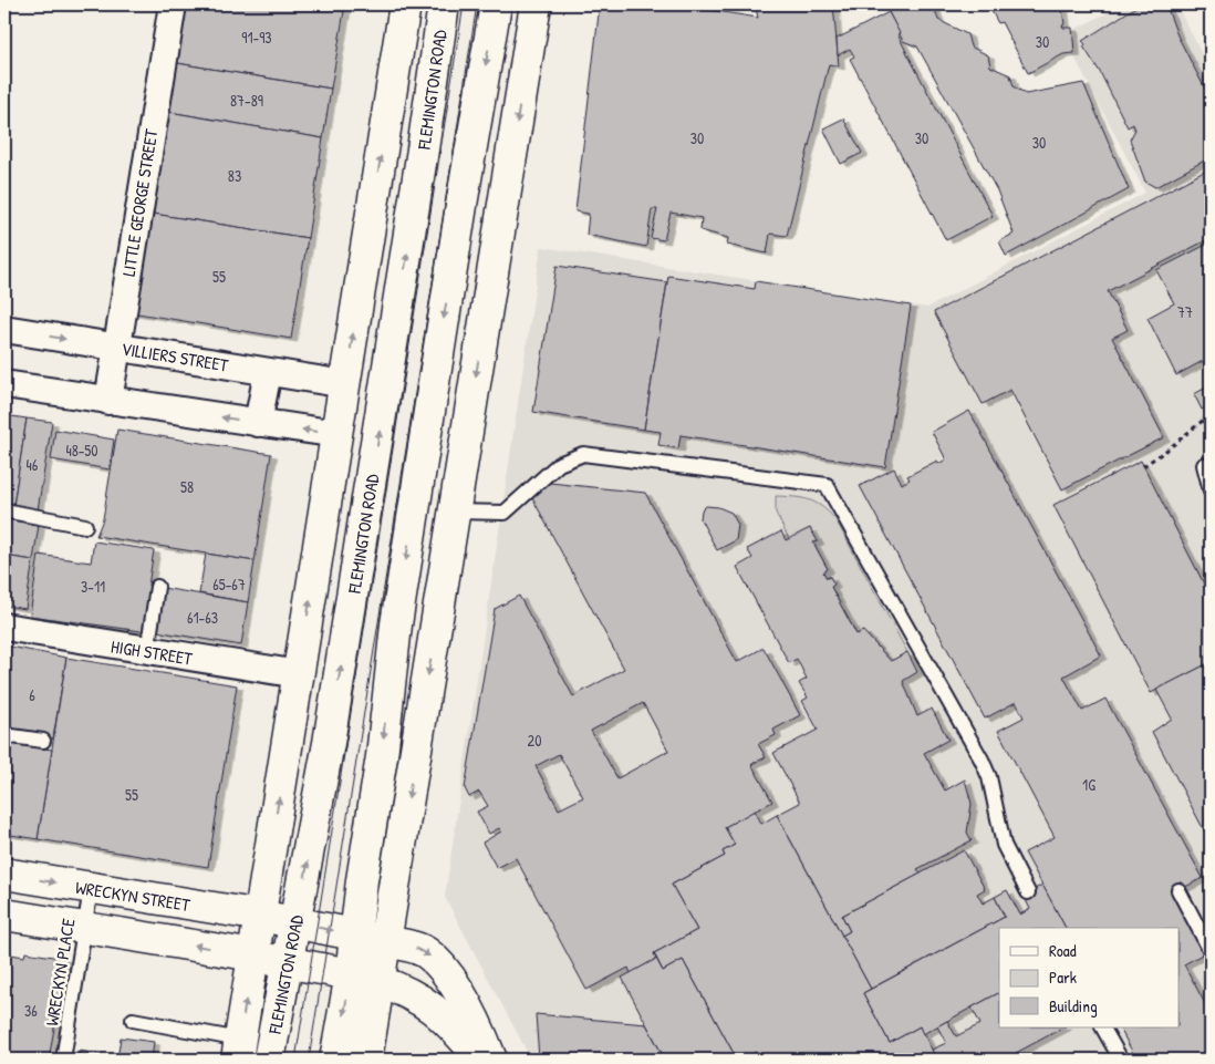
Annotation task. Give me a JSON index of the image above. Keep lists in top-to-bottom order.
{
  "streets": {
    "main road": ["FLEMINGTON ROAD", "WRECKYN STREET"],
    "street": ["LITTLE GEORGE STREET", "VILLIERS STREET", "HIGH STREET"],
    "lane": ["WRECKYN PLACE"]
  },
  "crossings": [
    ["FLEMINGTON ROAD", "VILLIERS STREET"],
    ["FLEMINGTON ROAD", "HIGH STREET"],
    ["FLEMINGTON ROAD", "WRECKYN STREET"],
    ["LITTLE GEORGE STREET", "VILLIERS STREET"],
    ["WRECKYN STREET", "WRECKYN PLACE"]
  ],
  "house_numbers": [
    "91-93",
    "30",
    "87-89",
    "30",
    "30",
    "30",
    "83",
    "55",
    "77",
    "48-50",
    "46",
    "58",
    "65-67",
    "3-11",
    "61-63",
    "6",
    "20",
    "1G",
    "55",
    "36"
  ],
  "legend": ["Road", "Park", "Building"]
}
